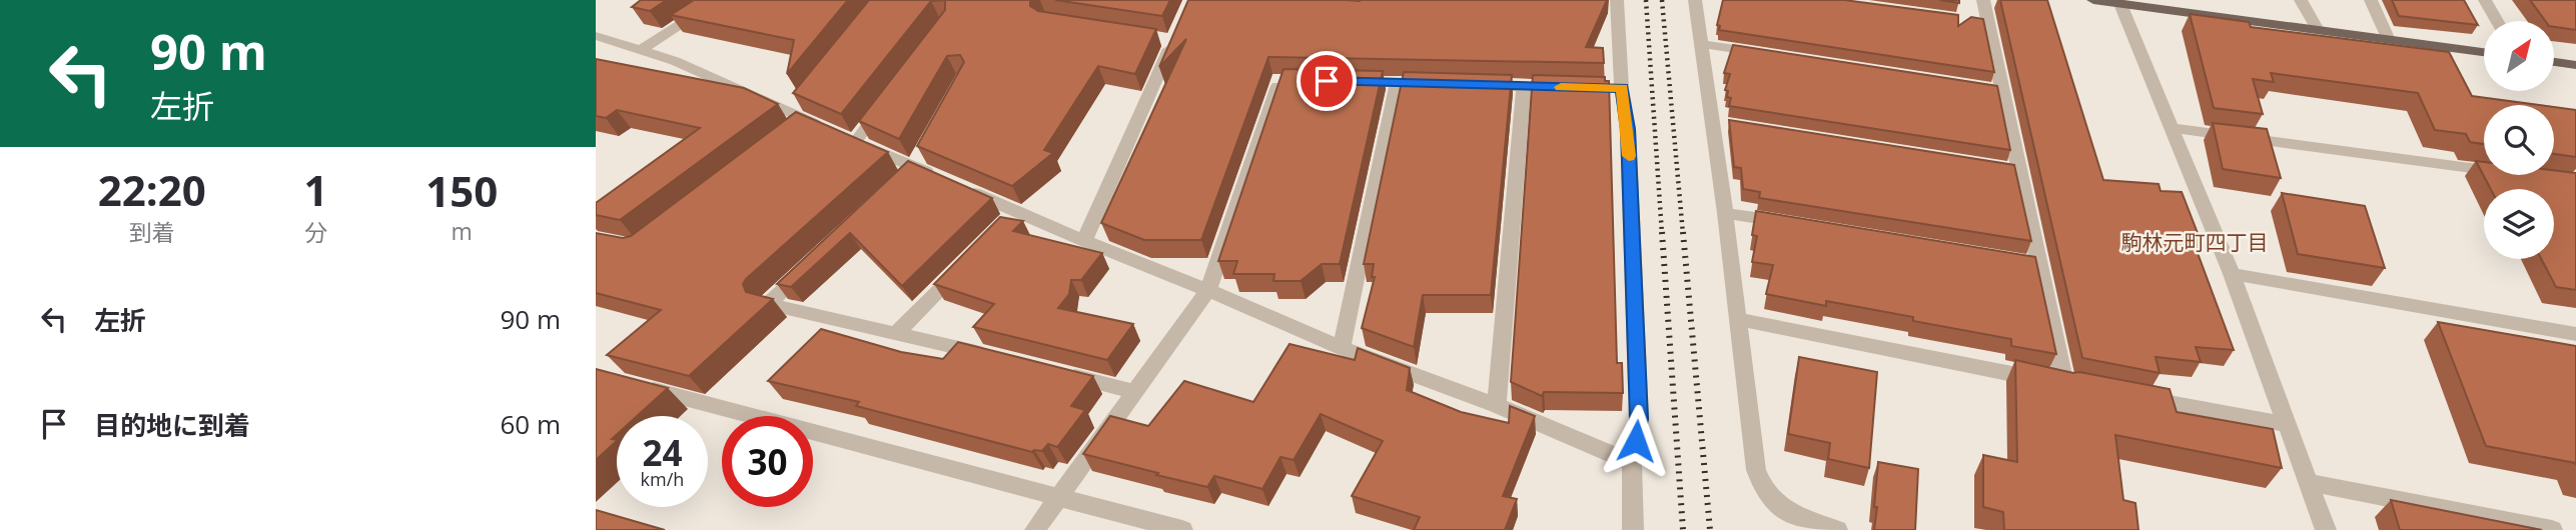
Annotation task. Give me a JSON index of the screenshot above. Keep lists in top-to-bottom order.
{
  "districts": ["駒林元町四丁目"],
  "north": "top right",
  "page": {
    "turn": ["90 m", "左折"],
    "eta": [
      "22:20",
      "到着",
      "1",
      "分",
      "150",
      "m"
    ],
    "list": [
      {
        "name": "左折",
        "value": "90 m"
      },
      {
        "name": "目的地に到着",
        "value": "60 m"
      }
    ],
    "speed": "24 km/h",
    "limit": "30"
  }
}
